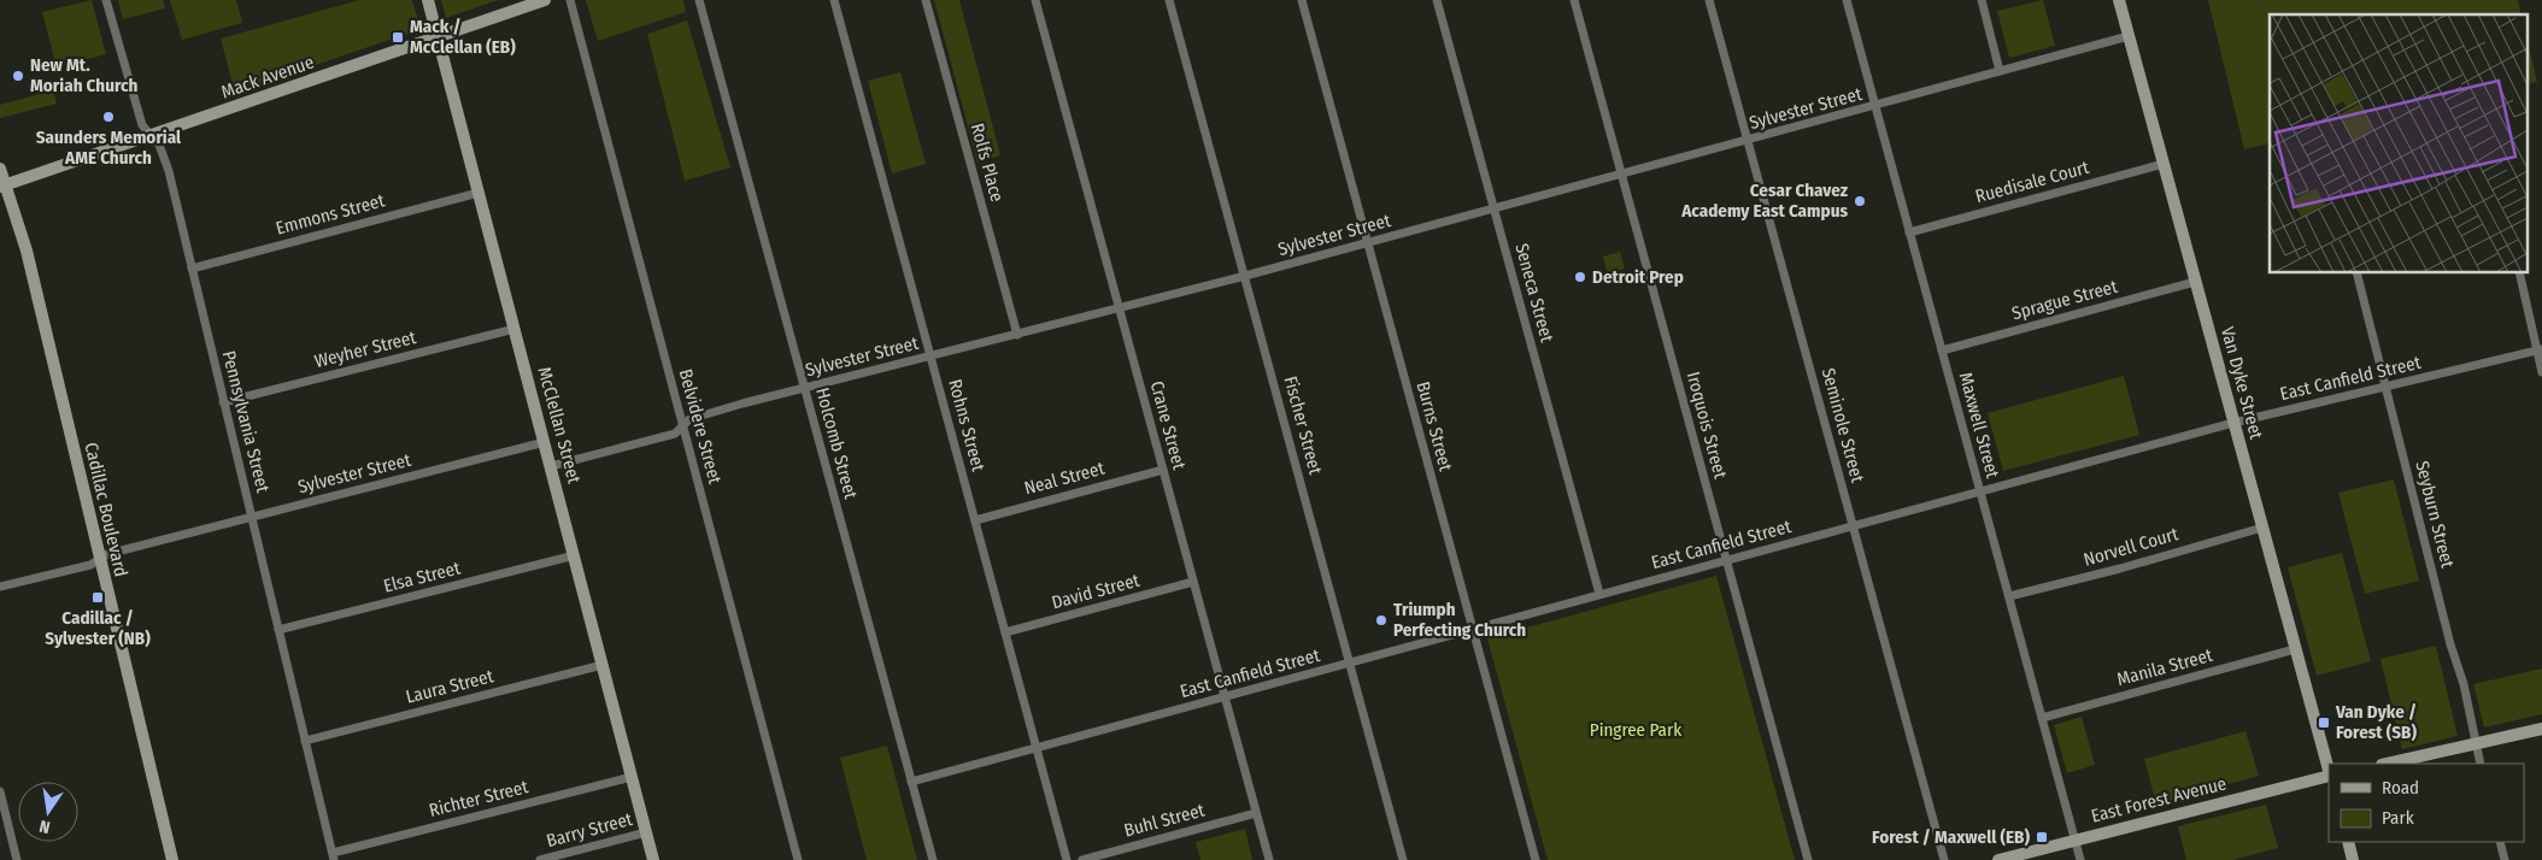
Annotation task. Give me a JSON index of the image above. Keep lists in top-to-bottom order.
{
  "streets": {
    "main road": [
      "Mack Avenue",
      "Van Dyke Street",
      "McClellan Street",
      "Cadillac Boulevard",
      "East Forest Avenue"
    ],
    "street": [
      "Sylvester Street",
      "Rolfs Place",
      "Ruedisale Court",
      "Emmons Street",
      "Seneca Street",
      "Sprague Street",
      "Weyher Street",
      "East Canfield Street",
      "Pennsylvania Street",
      "Rohns Street",
      "Crane Street",
      "Fischer Street",
      "Iroquois Street",
      "Seminole Street",
      "Maxwell Street",
      "Belvidere Street",
      "Burns Street",
      "Holcomb Street",
      "Neal Street",
      "Seyburn Street",
      "Norvell Court",
      "Elsa Street",
      "David Street",
      "Manila Street",
      "Laura Street",
      "Richter Street",
      "Buhl Street",
      "Barry Street"
    ]
  },
  "crossings": [
    ["Mack Avenue", "Pennsylvania Street"],
    ["Mack Avenue", "McClellan Street"],
    ["Mack Avenue", "Cadillac Boulevard"],
    ["Sylvester Street", "Rolfs Place"],
    ["Sylvester Street", "Seneca Street"],
    ["Sylvester Street", "Van Dyke Street"],
    ["Sylvester Street", "Pennsylvania Street"],
    ["Sylvester Street", "McClellan Street"],
    ["Sylvester Street", "Rohns Street"],
    ["Sylvester Street", "Crane Street"],
    ["Sylvester Street", "Fischer Street"],
    ["Sylvester Street", "Iroquois Street"],
    ["Sylvester Street", "Seminole Street"],
    ["Sylvester Street", "Maxwell Street"],
    ["Sylvester Street", "Belvidere Street"],
    ["Sylvester Street", "Burns Street"],
    ["Sylvester Street", "Holcomb Street"],
    ["Sylvester Street", "Cadillac Boulevard"],
    ["Ruedisale Court", "Van Dyke Street"],
    ["Ruedisale Court", "Maxwell Street"],
    ["Emmons Street", "Pennsylvania Street"],
    ["Emmons Street", "McClellan Street"],
    ["Seneca Street", "East Canfield Street"],
    ["Sprague Street", "Van Dyke Street"],
    ["Sprague Street", "Maxwell Street"],
    ["Weyher Street", "Pennsylvania Street"],
    ["Weyher Street", "McClellan Street"],
    ["East Canfield Street", "Van Dyke Street"],
    ["East Canfield Street", "Rohns Street"],
    ["East Canfield Street", "Crane Street"],
    ["East Canfield Street", "Fischer Street"],
    ["East Canfield Street", "Iroquois Street"],
    ["East Canfield Street", "Seminole Street"],
    ["East Canfield Street", "Maxwell Street"],
    ["East Canfield Street", "Burns Street"],
    ["East Canfield Street", "Holcomb Street"],
    ["East Canfield Street", "Seyburn Street"],
    ["Van Dyke Street", "Norvell Court"],
    ["Van Dyke Street", "Manila Street"],
    ["Pennsylvania Street", "Elsa Street"],
    ["Pennsylvania Street", "Laura Street"],
    ["Pennsylvania Street", "Richter Street"],
    ["McClellan Street", "Elsa Street"],
    ["McClellan Street", "Laura Street"],
    ["McClellan Street", "Richter Street"],
    ["McClellan Street", "Barry Street"],
    ["Rohns Street", "Neal Street"],
    ["Rohns Street", "David Street"],
    ["Crane Street", "Neal Street"],
    ["Crane Street", "David Street"],
    ["Crane Street", "Buhl Street"],
    ["Maxwell Street", "Norvell Court"],
    ["Maxwell Street", "Manila Street"],
    ["Maxwell Street", "East Forest Avenue"]
  ],
  "parks": ["Pingree Park"],
  "places": {
    "transit": [
      "Mack / McClellan (EB)",
      "Cadillac / Sylvester (NB)",
      "Van Dyke / Forest (SB)",
      "Forest / Maxwell (EB)"
    ],
    "other": [
      "New Mt. Moriah Church",
      "Saunders Memorial AME Church",
      "Cesar Chavez Academy East Campus",
      "Detroit Prep",
      "Triumph Perfecting Church"
    ]
  },
  "legend": ["Road", "Park"],
  "north": "bottom"
}
